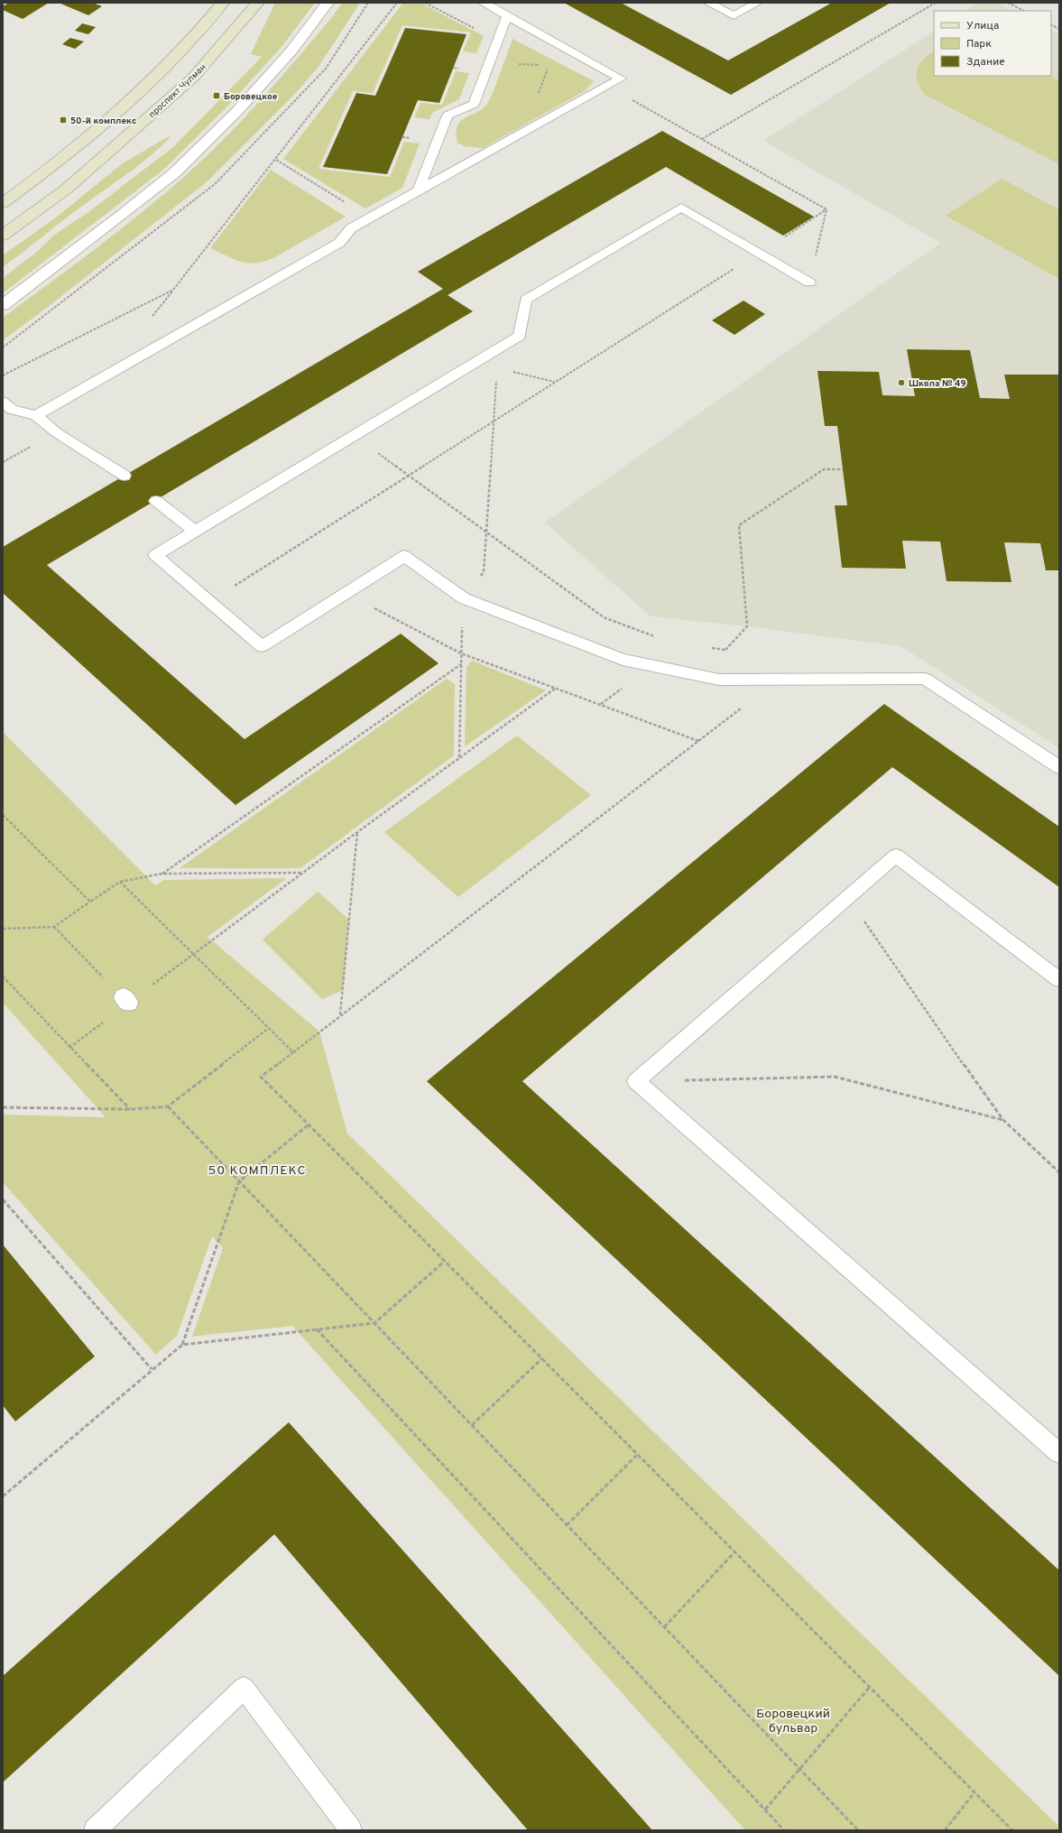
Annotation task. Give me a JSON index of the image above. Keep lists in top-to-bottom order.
{
  "streets": {
    "main road": ["проспект Чулман"]
  },
  "districts": ["50 КОМПЛЕКС"],
  "parks": ["Боровецкий бульвар"],
  "places": {
    "transit": ["Боровецкое", "50-й комплекс"],
    "other": ["Школа № 49"]
  },
  "legend": ["Улица", "Парк", "Здание"]
}
